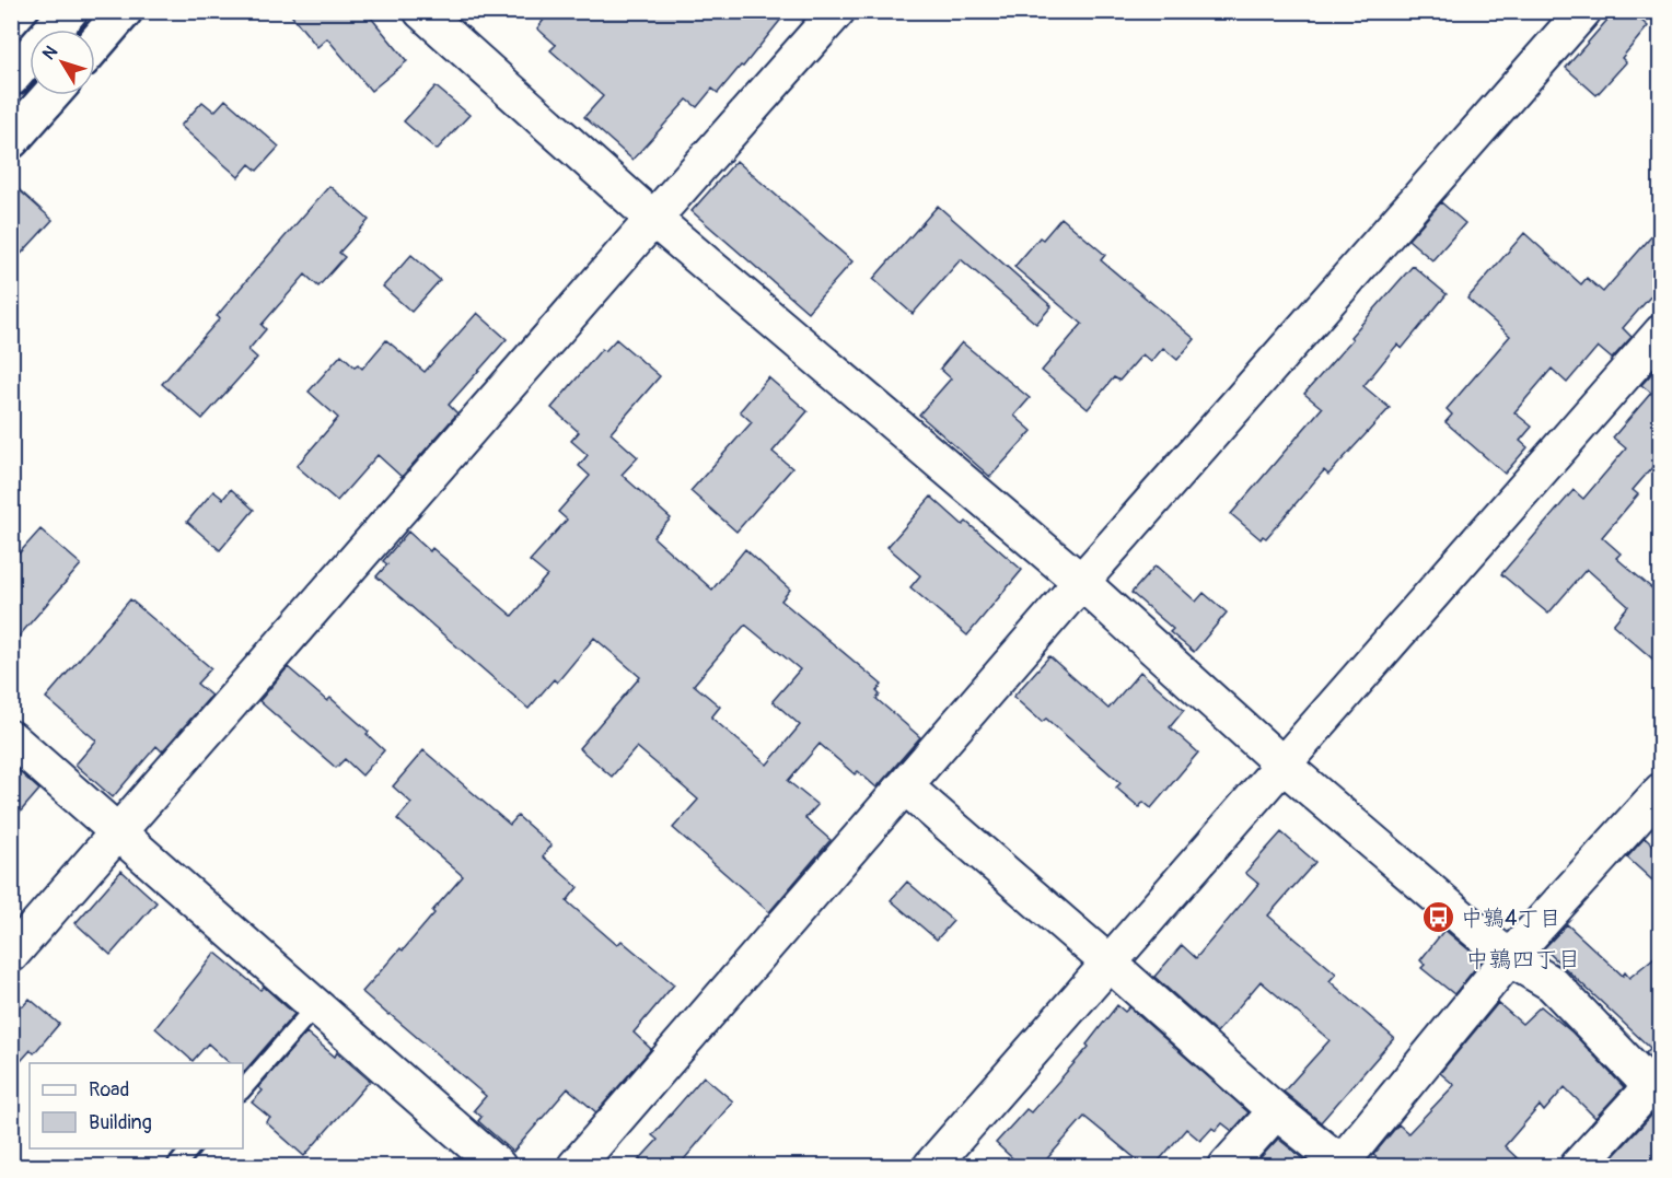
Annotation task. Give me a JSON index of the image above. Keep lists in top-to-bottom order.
{
  "districts": ["中鶉四丁目"],
  "places": {
    "bus stop": ["中鶉4丁目"]
  },
  "legend": ["Road", "Building"],
  "north": "top left"
}
